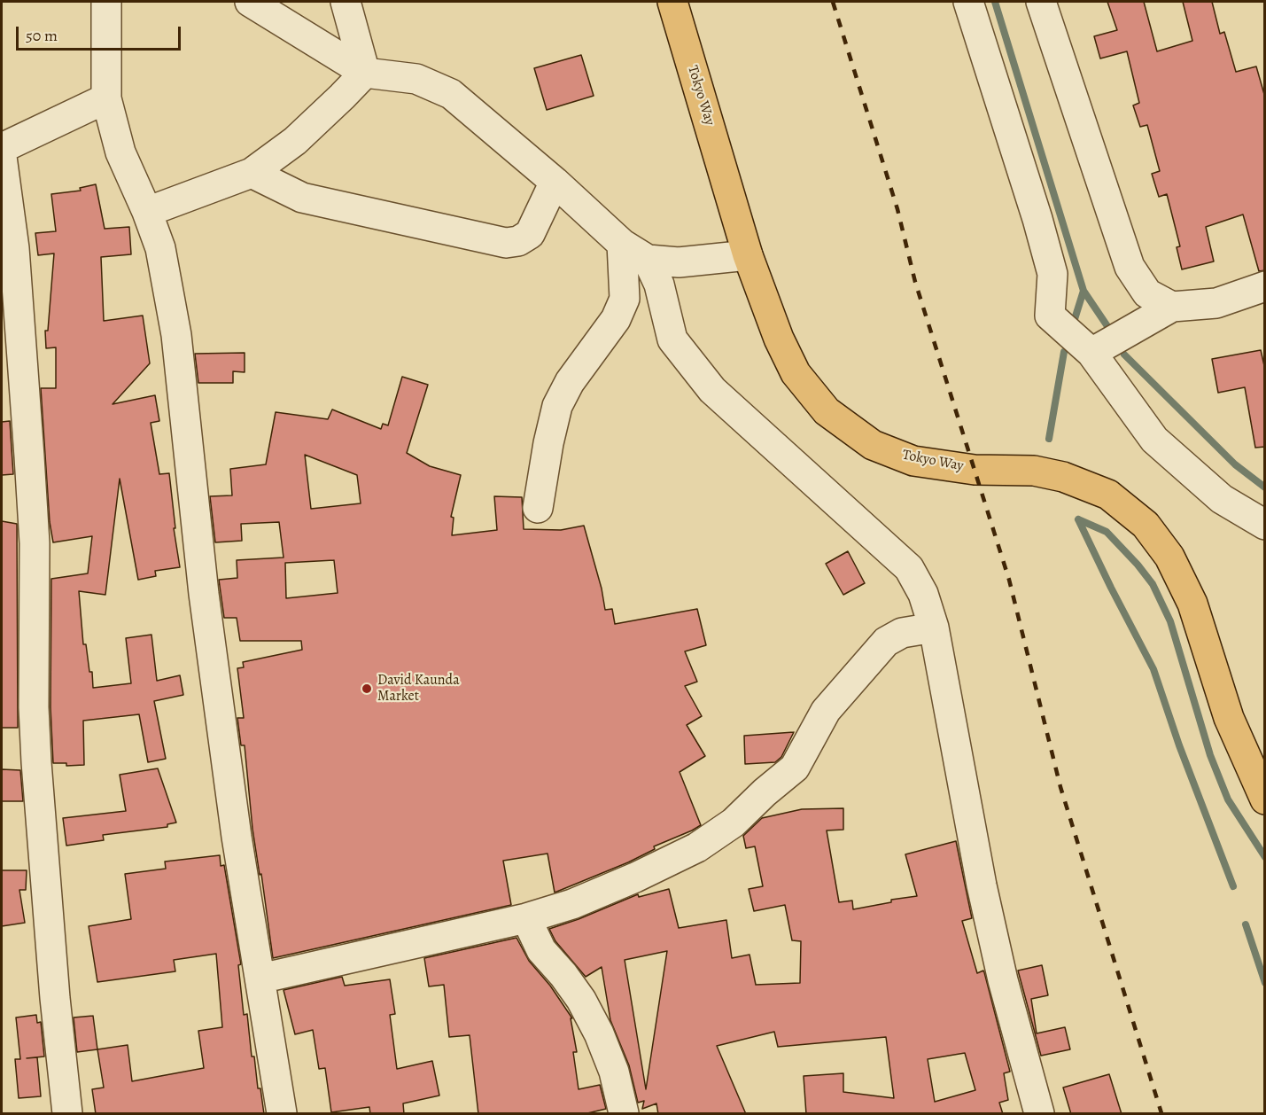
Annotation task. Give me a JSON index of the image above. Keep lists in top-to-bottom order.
{
  "streets": {
    "main road": ["Tokyo Way"]
  },
  "places": ["David Kaunda Market"],
  "scale_bar": "50 m"
}
